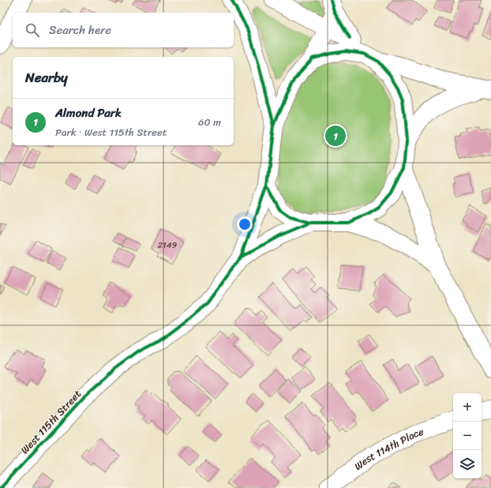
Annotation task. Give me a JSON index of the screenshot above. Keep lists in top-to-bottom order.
{
  "streets": {
    "street": ["West 115th Street", "West 114th Place"]
  },
  "house_numbers": ["2149"],
  "page": {
    "search": "Search here",
    "heading": "Nearby",
    "list": [
      {
        "mark": "1",
        "name": "Almond Park",
        "note": "Park · West 115th Street",
        "value": "60 m"
      }
    ],
    "pins": "1",
    "map_buttons": ["+", "−"]
  }
}
